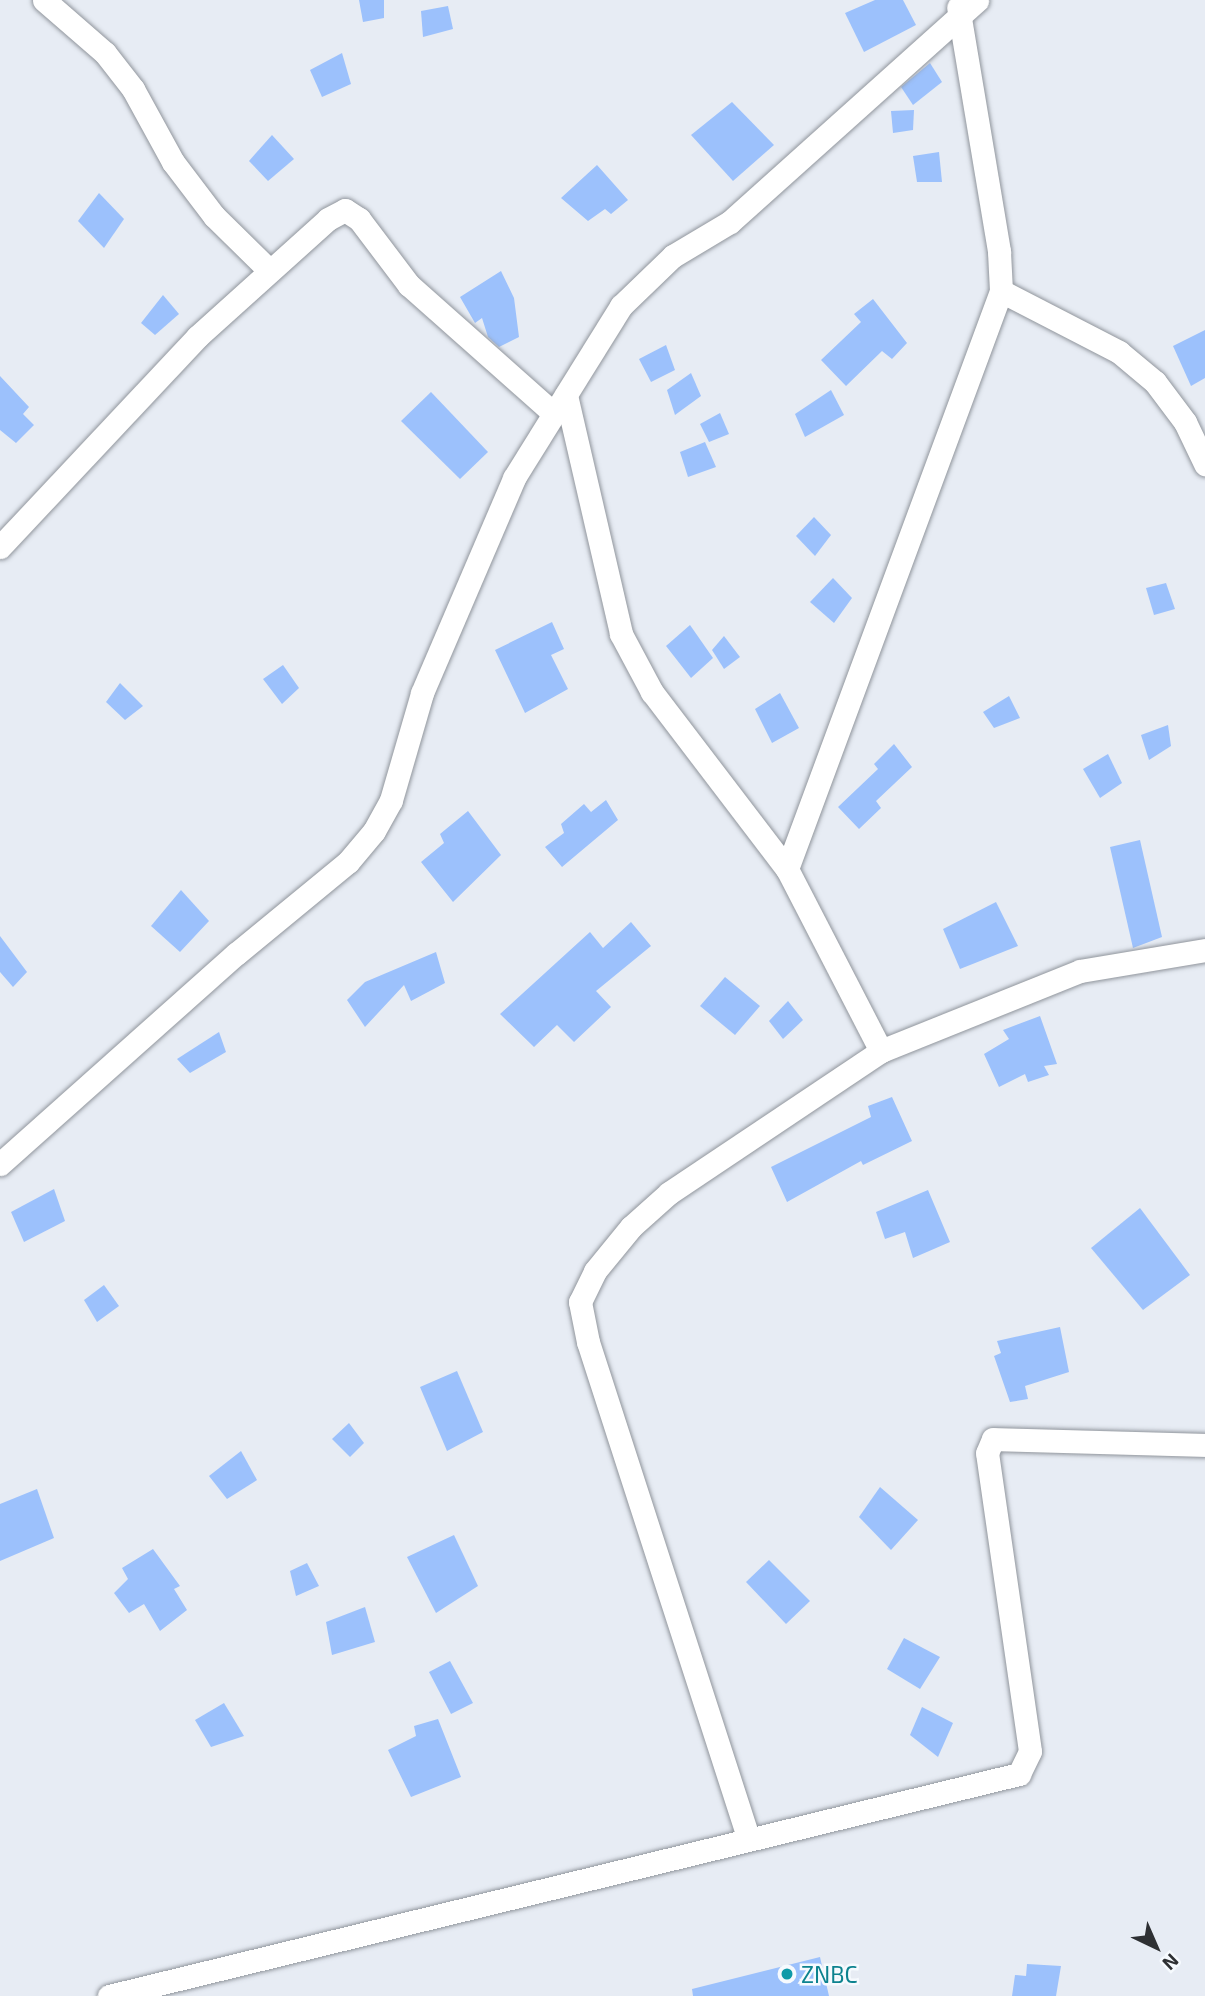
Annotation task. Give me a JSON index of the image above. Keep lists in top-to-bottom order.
{
  "places": ["ZNBC"],
  "north": "bottom right"
}
